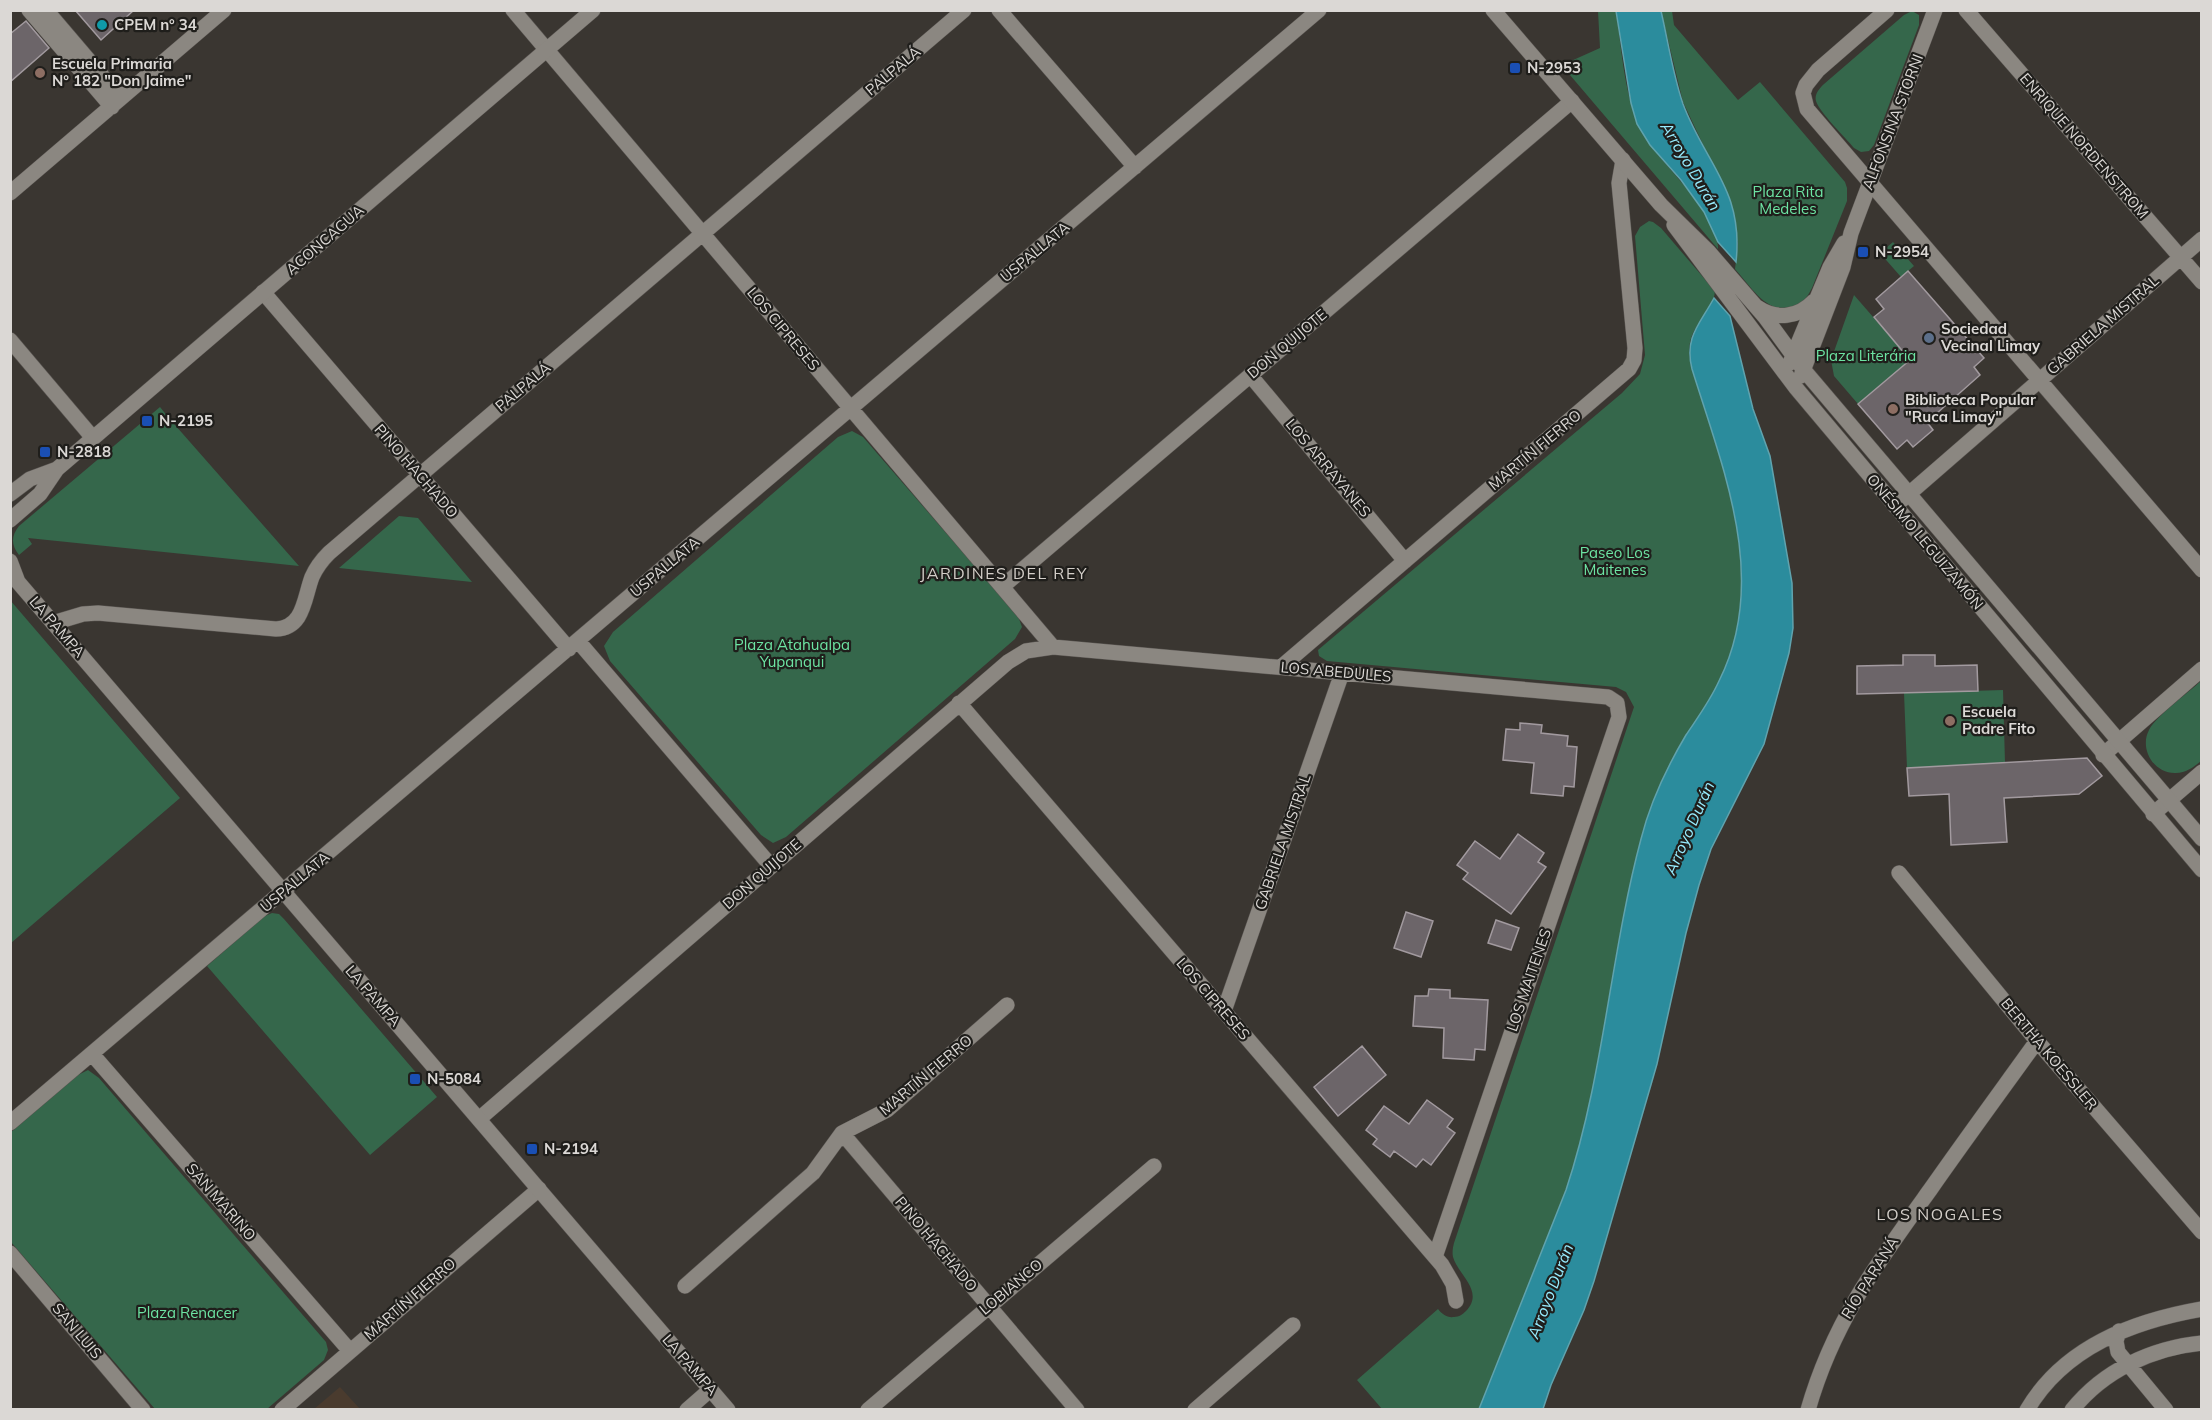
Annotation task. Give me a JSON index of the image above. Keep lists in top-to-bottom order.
{
  "streets": {
    "street": [
      "PALPALÁ",
      "ALFONSINA STORNI",
      "ENRIQUE NORDENSTROM",
      "ACONCAGUA",
      "USPALLATA",
      "GABRIELA MISTRAL",
      "LOS CIPRESES",
      "DON QUIJOTE",
      "MARTÍN FIERRO",
      "LOS ARRAYANES",
      "PINO HACHADO",
      "ONÉSIMO LEGUIZAMÓN",
      "LA PAMPA",
      "LOS ABEDULES",
      "LOS MAITENES",
      "BERTHA KOESSLER",
      "SAN MARINO",
      "RÍO PARANÁ",
      "LOBIANCO",
      "SAN LUIS"
    ]
  },
  "crossings": [
    ["PALPALÁ", "LOS CIPRESES"],
    ["PALPALÁ", "PINO HACHADO"],
    ["PALPALÁ", "LA PAMPA"],
    ["ALFONSINA STORNI", "ONÉSIMO LEGUIZAMÓN"],
    ["ENRIQUE NORDENSTROM", "GABRIELA MISTRAL"],
    ["ACONCAGUA", "LOS CIPRESES"],
    ["ACONCAGUA", "PINO HACHADO"],
    ["USPALLATA", "LOS CIPRESES"],
    ["USPALLATA", "PINO HACHADO"],
    ["USPALLATA", "LA PAMPA"],
    ["USPALLATA", "SAN MARINO"],
    ["GABRIELA MISTRAL", "LOS CIPRESES"],
    ["GABRIELA MISTRAL", "ONÉSIMO LEGUIZAMÓN"],
    ["GABRIELA MISTRAL", "LOS ABEDULES"],
    ["LOS CIPRESES", "DON QUIJOTE"],
    ["LOS CIPRESES", "LOS ABEDULES"],
    ["LOS CIPRESES", "LOS MAITENES"],
    ["DON QUIJOTE", "LOS ARRAYANES"],
    ["DON QUIJOTE", "PINO HACHADO"],
    ["DON QUIJOTE", "ONÉSIMO LEGUIZAMÓN"],
    ["DON QUIJOTE", "LA PAMPA"],
    ["DON QUIJOTE", "LOS ABEDULES"],
    ["MARTÍN FIERRO", "LOS ARRAYANES"],
    ["MARTÍN FIERRO", "PINO HACHADO"],
    ["MARTÍN FIERRO", "ONÉSIMO LEGUIZAMÓN"],
    ["MARTÍN FIERRO", "LA PAMPA"],
    ["MARTÍN FIERRO", "LOS ABEDULES"],
    ["MARTÍN FIERRO", "SAN MARINO"],
    ["PINO HACHADO", "LOBIANCO"],
    ["LOS ABEDULES", "LOS MAITENES"],
    ["BERTHA KOESSLER", "RÍO PARANÁ"]
  ],
  "districts": ["JARDINES DEL REY", "LOS NOGALES"],
  "water": ["Arroyo Durán"],
  "parks": [
    "Plaza Rita Medeles",
    "Plaza Literária",
    "Paseo Los Maitenes",
    "Plaza Atahualpa Yupanqui",
    "Plaza Renacer"
  ],
  "places": {
    "other": [
      "CPEM n° 34",
      "Escuela Primaria N° 182 \"Don Jaime\"",
      "Sociedad Vecinal Limay",
      "Biblioteca Popular \"Ruca Limay\"",
      "Escuela Padre Fito"
    ],
    "transit": [
      "N-2953",
      "N-2954",
      "N-2195",
      "N-2818",
      "N-5084",
      "N-2194"
    ]
  }
}
